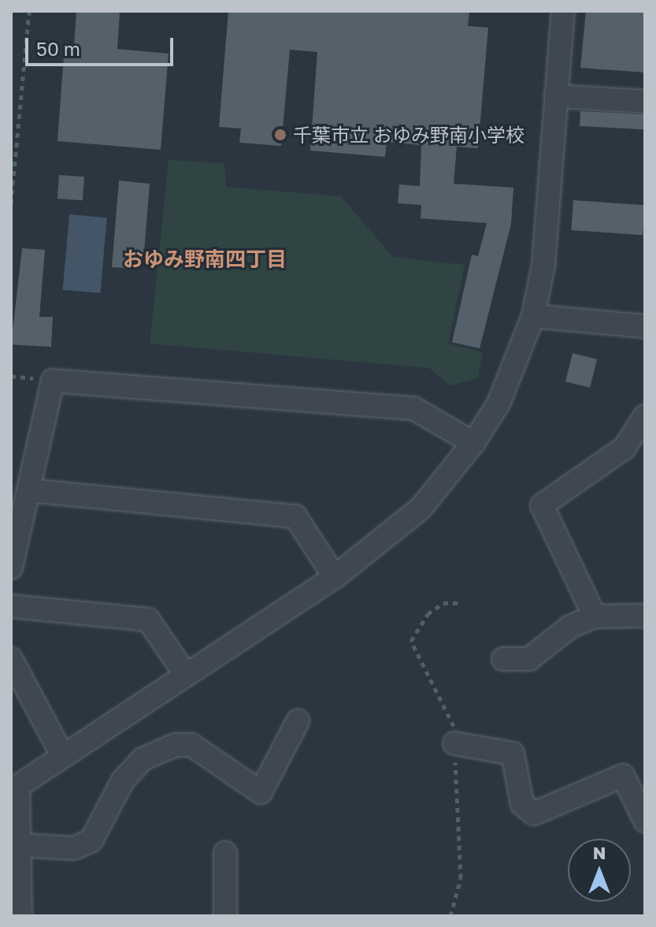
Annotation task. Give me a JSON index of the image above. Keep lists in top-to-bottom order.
{
  "districts": ["おゆみ野南四丁目"],
  "places": ["千葉市立 おゆみ野南小学校"],
  "scale_bar": "50 m",
  "north": "top"
}
